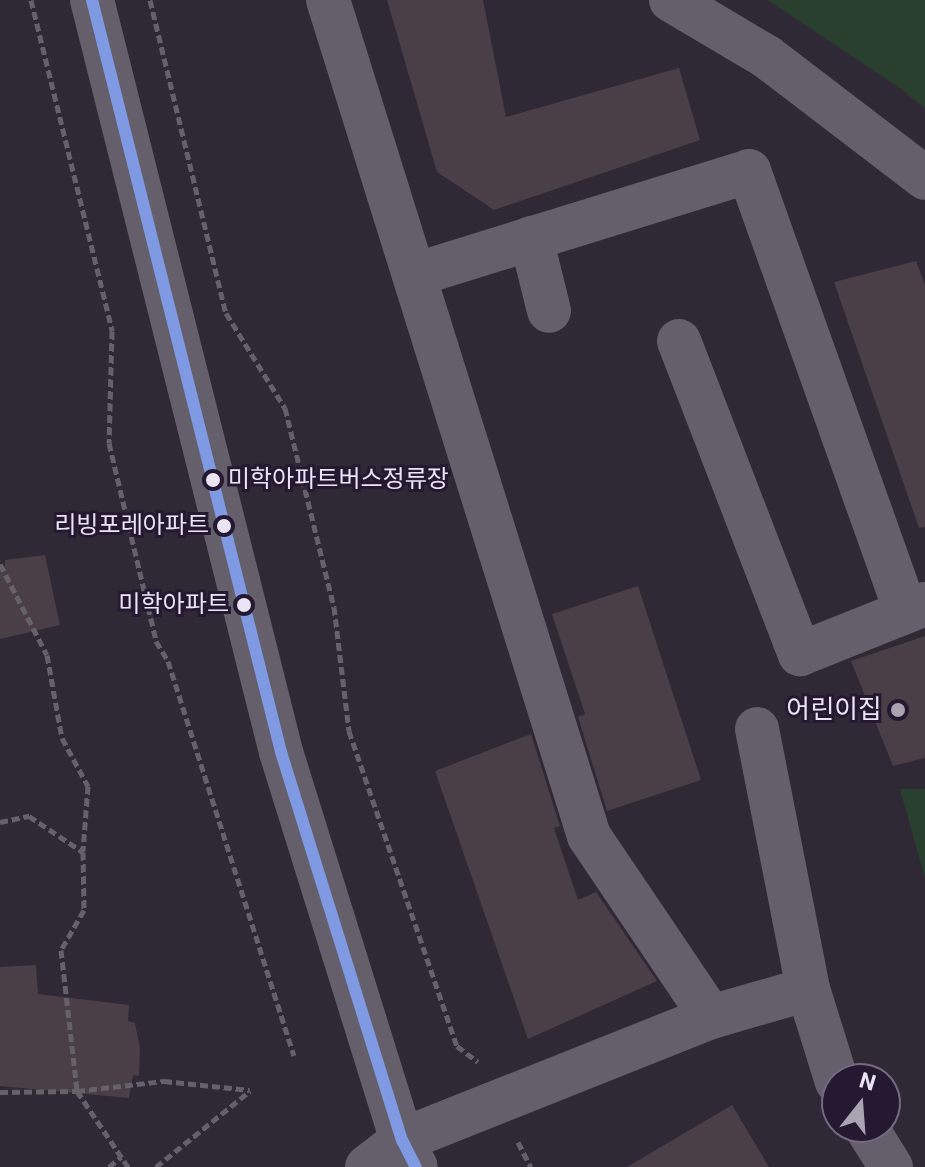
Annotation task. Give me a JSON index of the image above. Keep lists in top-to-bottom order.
{
  "places": [
    "미학아파트버스정류장",
    "리빙포레아파트",
    "미학아파트",
    "어린이집"
  ],
  "north": "top"
}
